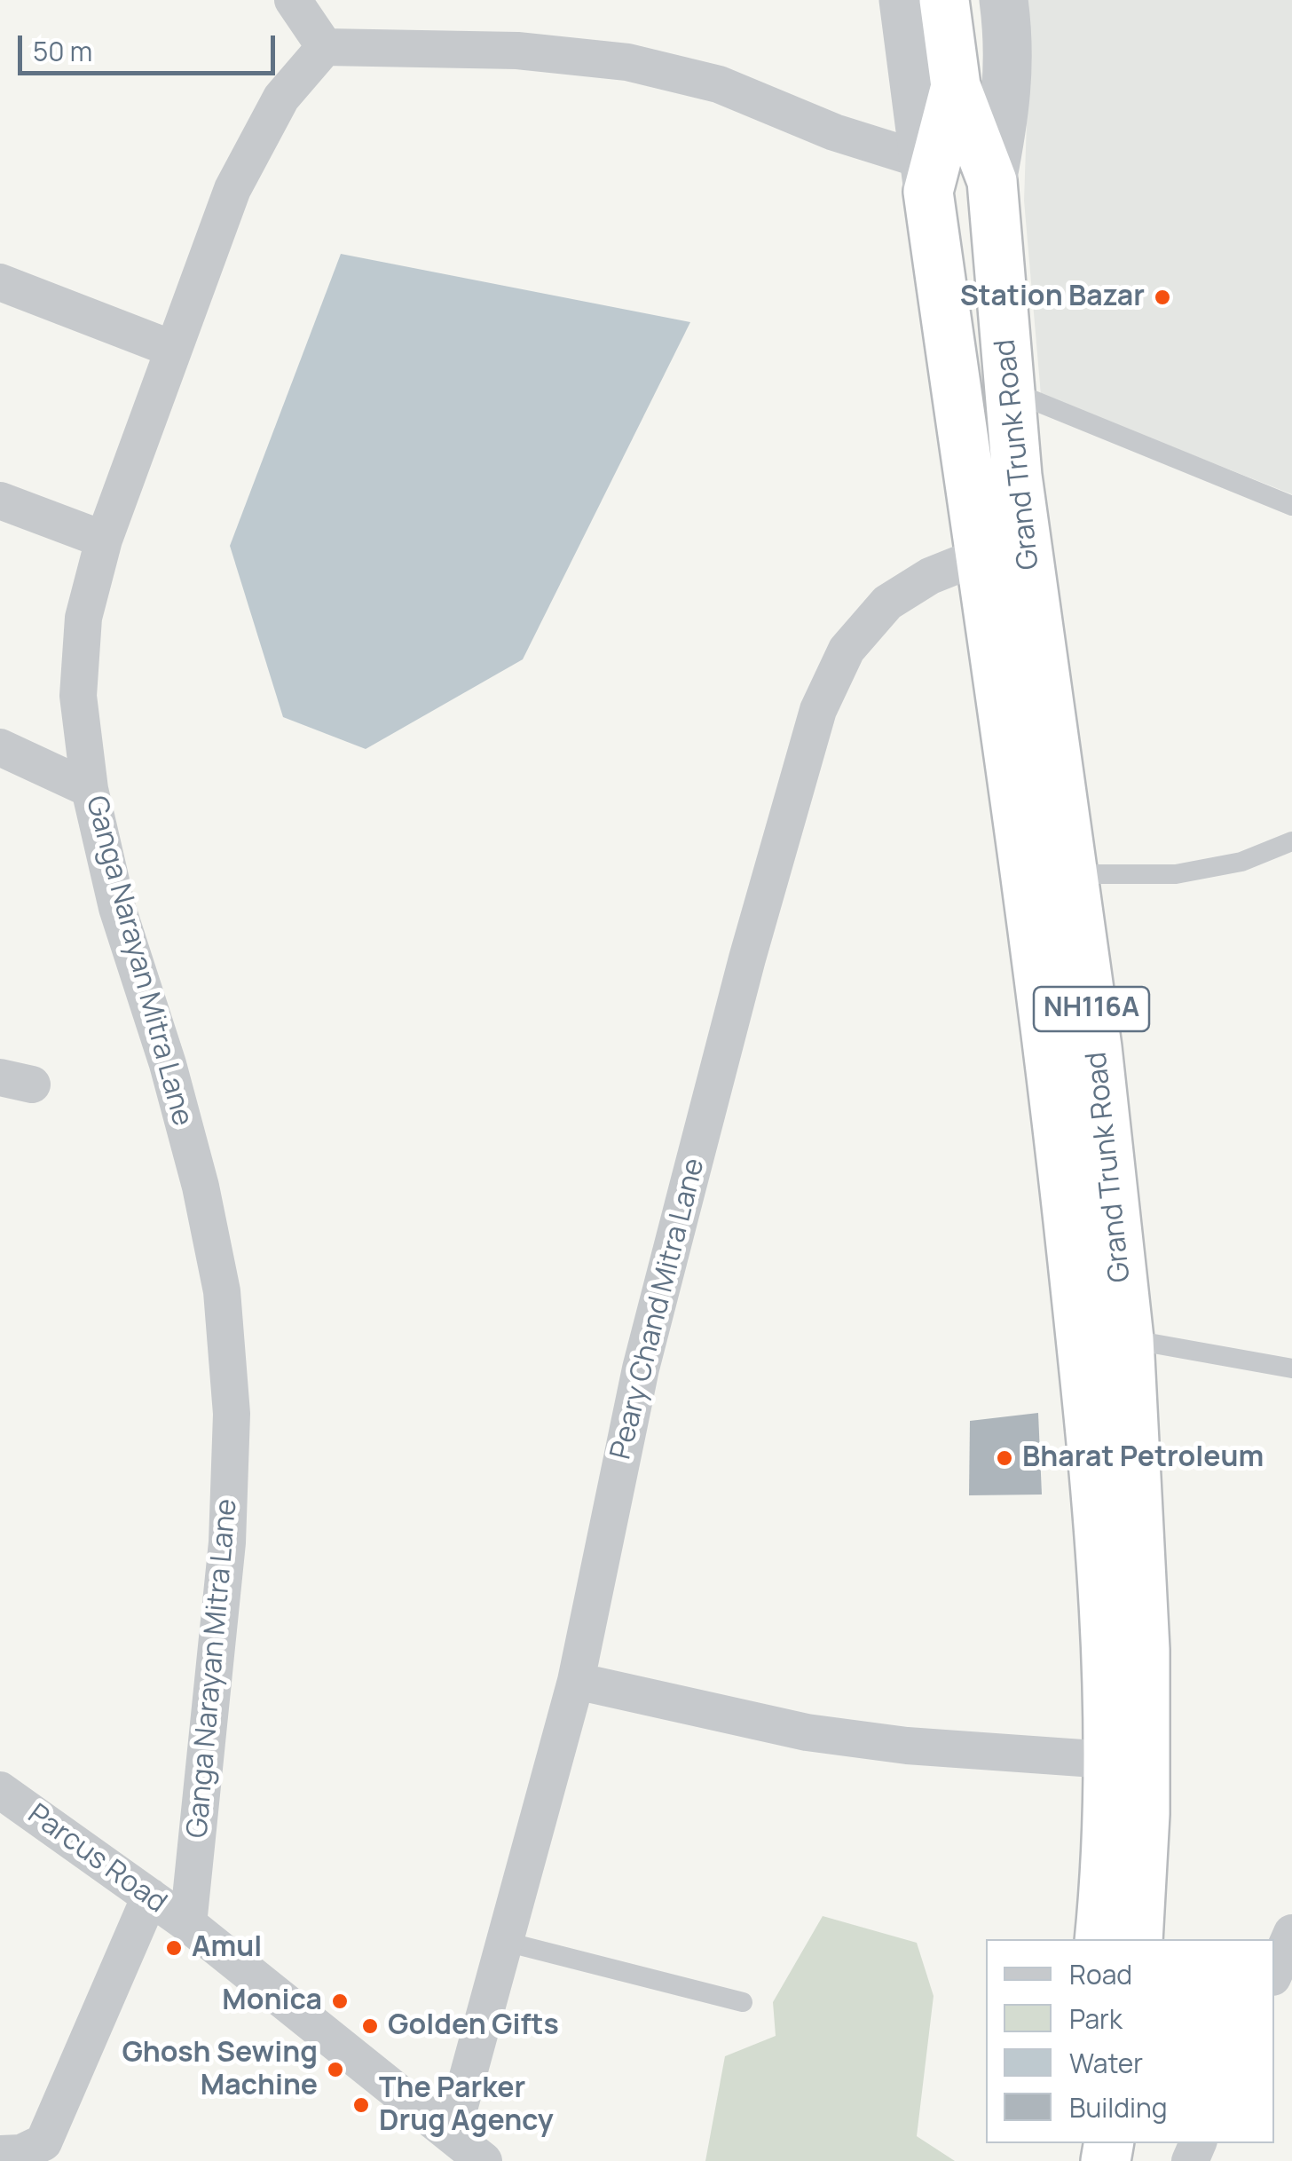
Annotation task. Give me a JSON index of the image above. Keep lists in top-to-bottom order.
{
  "streets": {
    "highway": ["Grand Trunk Road", "NH116A"],
    "street": ["Ganga Narayan Mitra Lane", "Peary Chand Mitra Lane", "Parcus Road"]
  },
  "crossings": [
    ["Grand Trunk Road", "NH116A"],
    ["Grand Trunk Road", "Peary Chand Mitra Lane"],
    ["Ganga Narayan Mitra Lane", "Parcus Road"],
    ["Peary Chand Mitra Lane", "Parcus Road"]
  ],
  "places": [
    "Station Bazar",
    "Bharat Petroleum",
    "Amul",
    "Monica",
    "Golden Gifts",
    "Ghosh Sewing Machine",
    "The Parker Drug Agency"
  ],
  "legend": [
    "Road",
    "Park",
    "Water",
    "Building"
  ],
  "scale_bar": "50 m"
}
